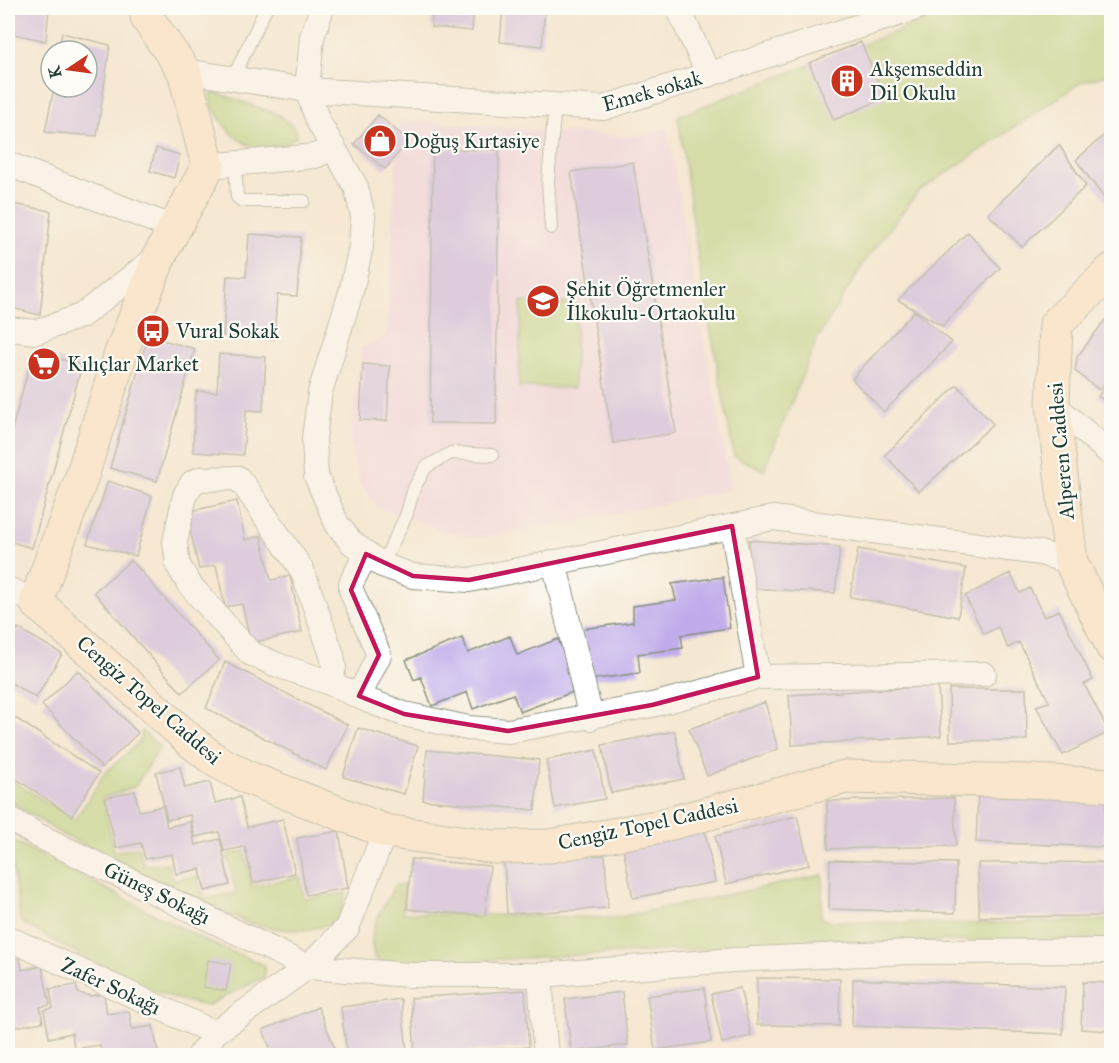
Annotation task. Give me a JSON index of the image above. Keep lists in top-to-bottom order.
{
  "streets": {
    "street": [
      "Emek sokak",
      "Alperen Caddesi",
      "Cengiz Topel Caddesi",
      "Güneş Sokağı",
      "Zafer Sokağı"
    ]
  },
  "places": {
    "building": ["Akşemseddin Dil Okulu"],
    "shop": ["Doğuş Kırtasiye"],
    "school or university": ["Şehit Öğretmenler İlkokulu-Ortaokulu"],
    "bus stop": ["Vural Sokak"],
    "supermarket": ["Kılıçlar Market"]
  },
  "north": "left"
}
